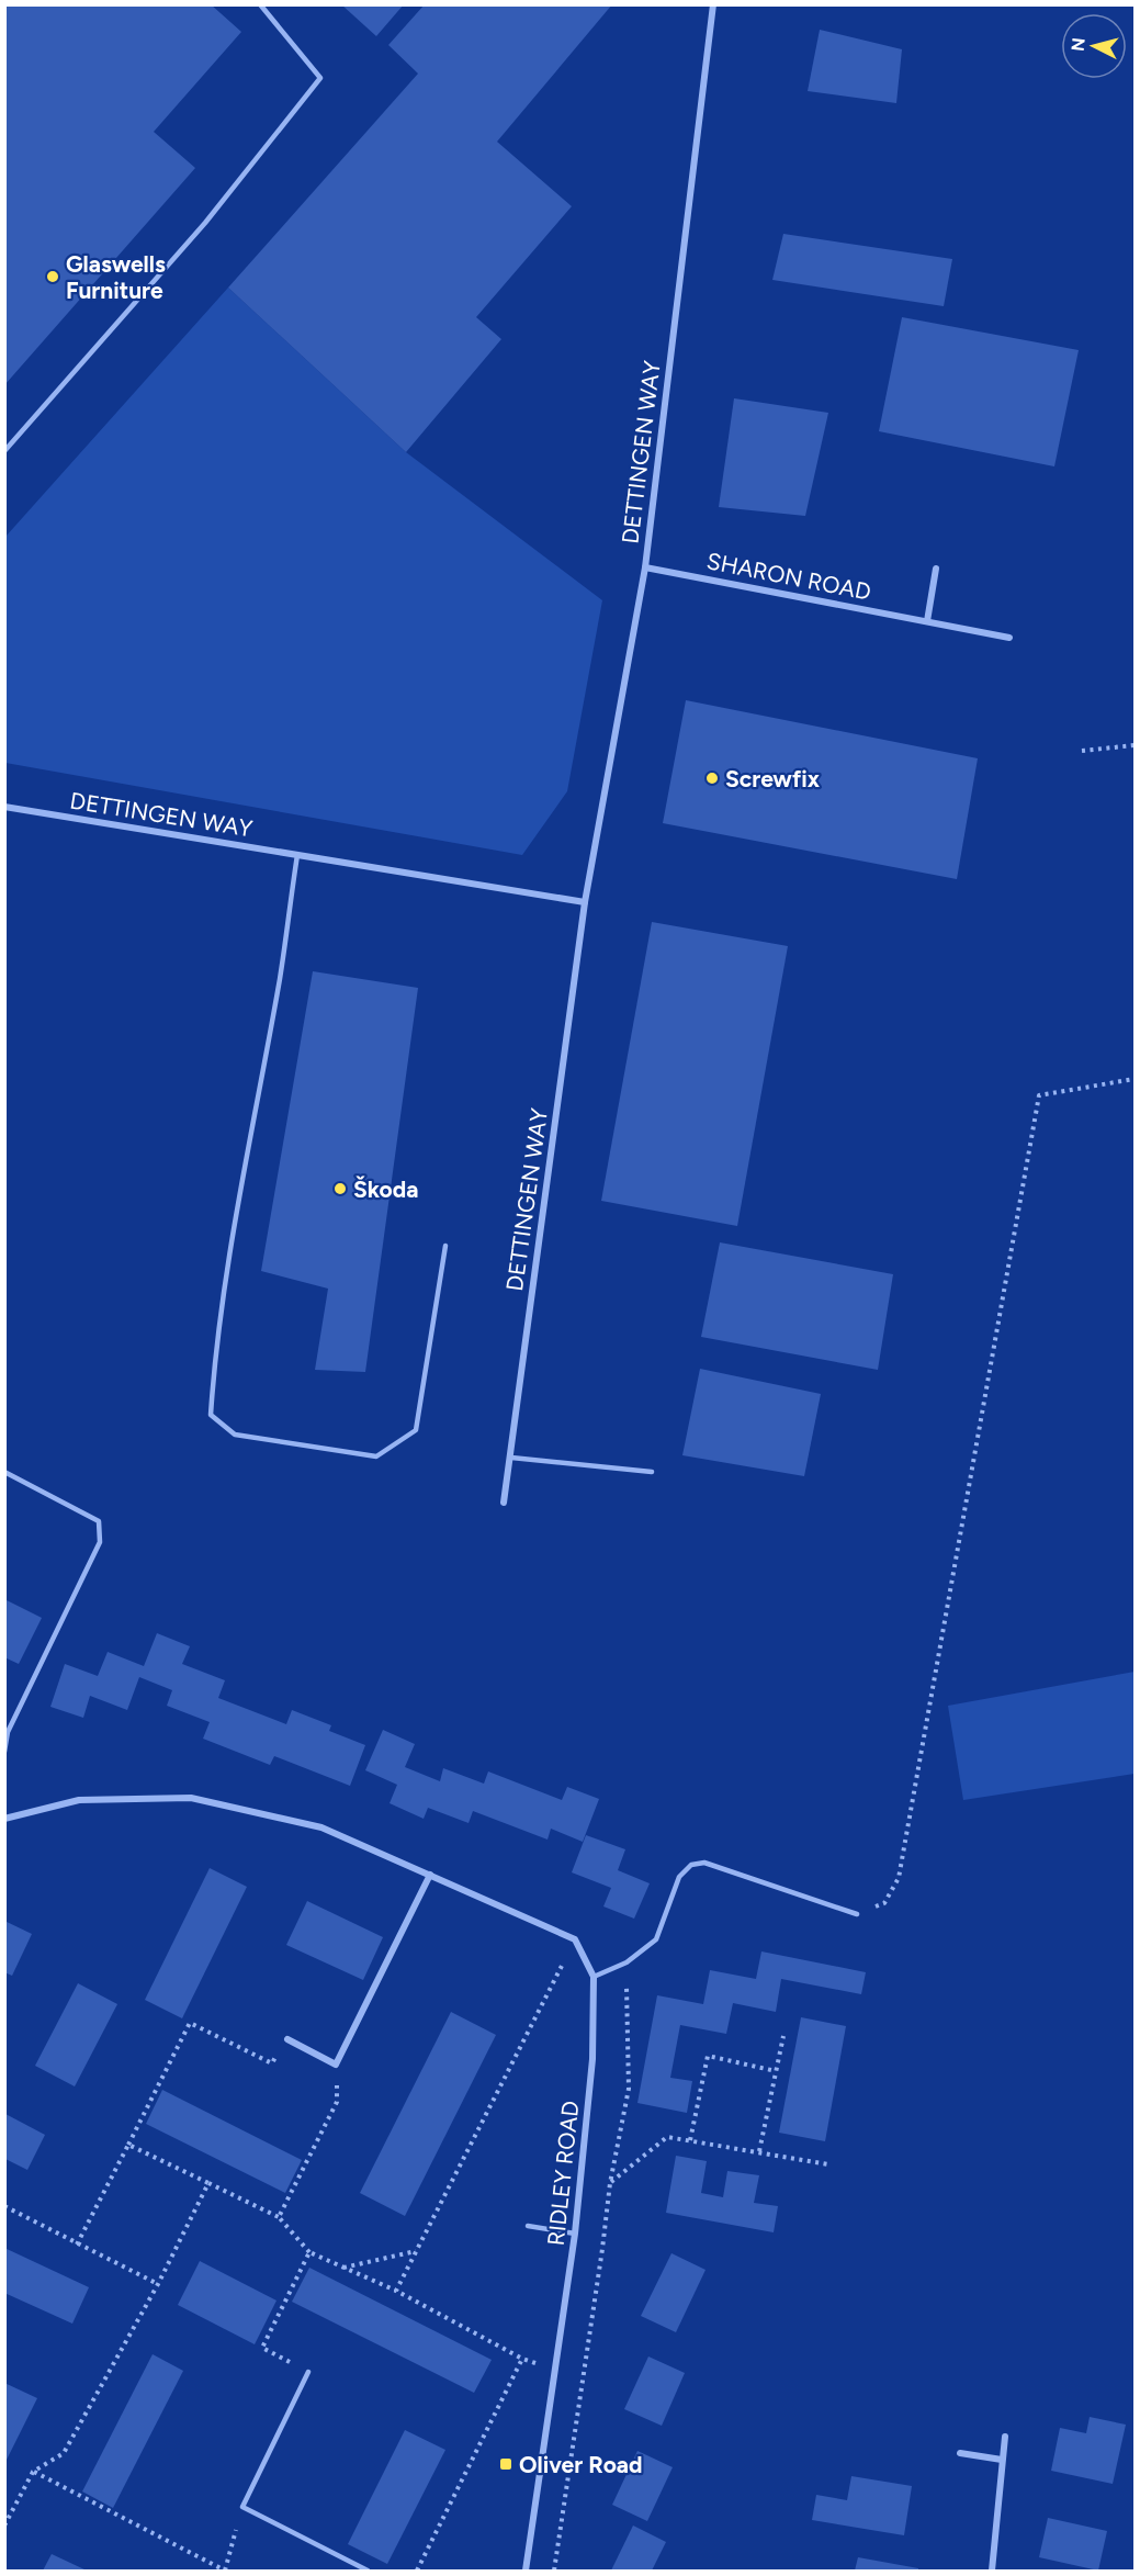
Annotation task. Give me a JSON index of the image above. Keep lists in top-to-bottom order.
{
  "streets": {
    "street": ["DETTINGEN WAY", "SHARON ROAD", "RIDLEY ROAD"]
  },
  "crossings": [
    ["DETTINGEN WAY", "SHARON ROAD"]
  ],
  "places": {
    "other": ["Glaswells Furniture", "Screwfix", "Škoda"],
    "transit": ["Oliver Road"]
  },
  "north": "left"
}
